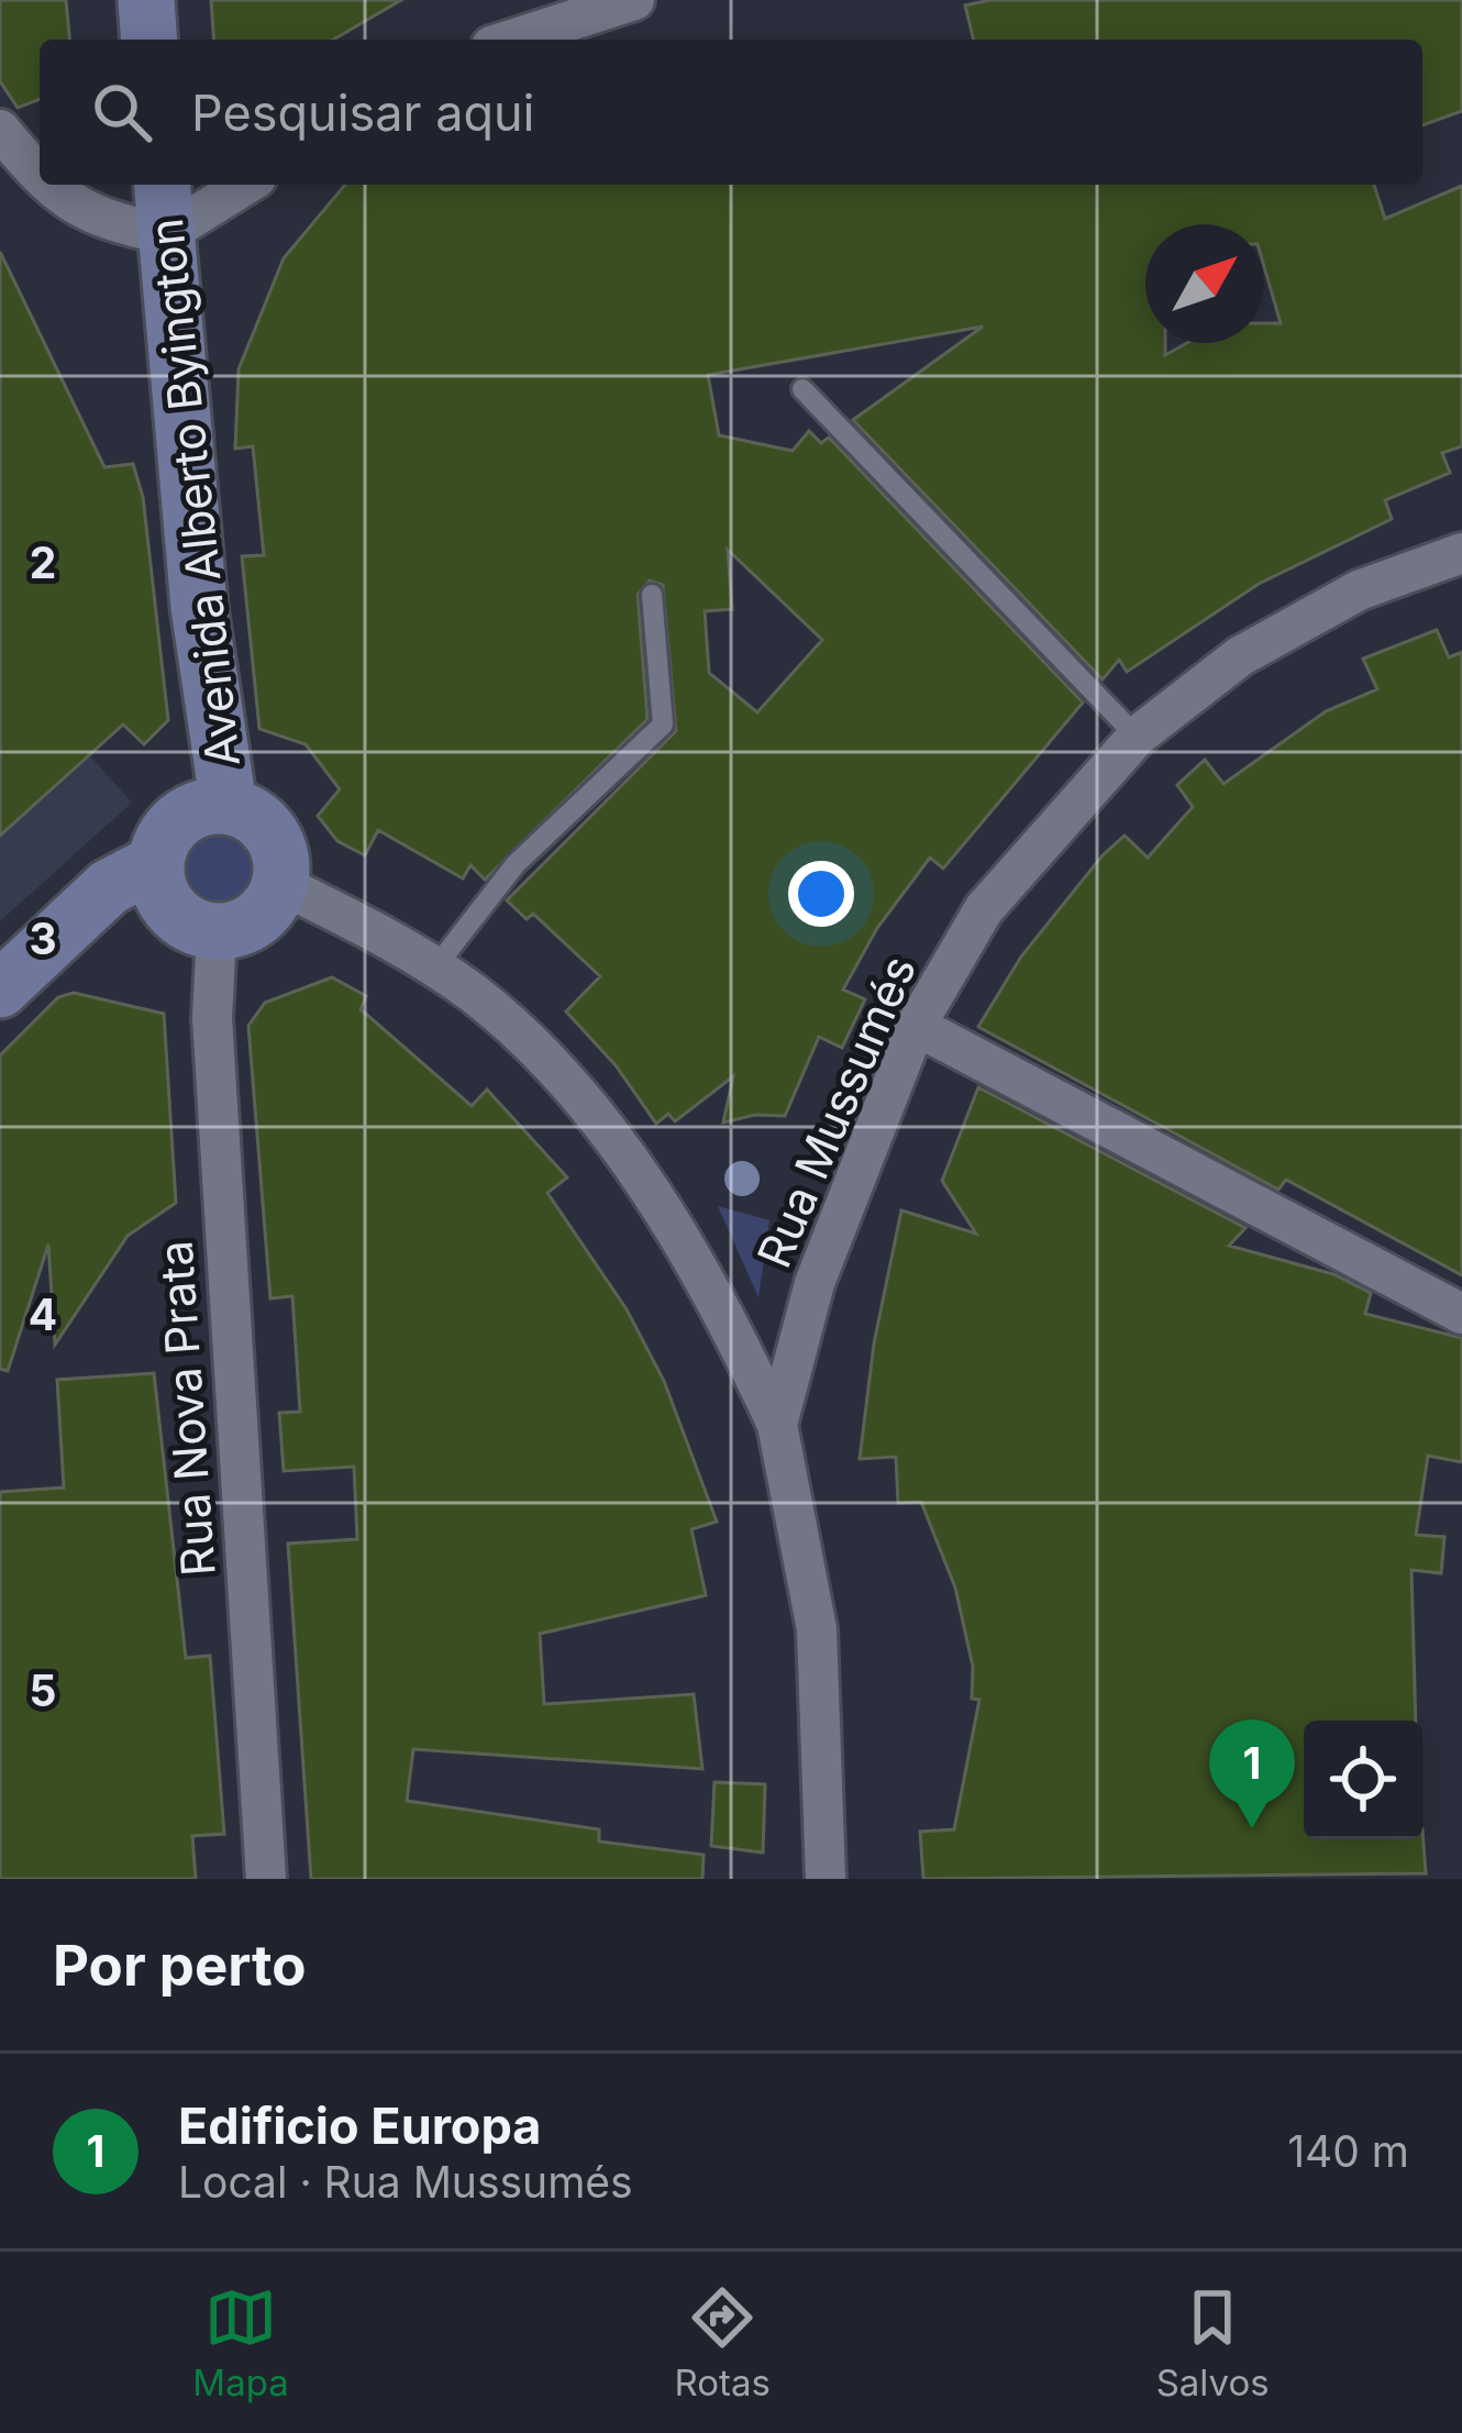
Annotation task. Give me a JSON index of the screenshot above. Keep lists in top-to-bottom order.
{
  "streets": {
    "street": ["Avenida Alberto Byington", "Rua Mussumés", "Rua Nova Prata"]
  },
  "crossings": [
    ["Avenida Alberto Byington", "Rua Nova Prata"]
  ],
  "north": "top right",
  "page": {
    "search": "Pesquisar aqui",
    "pins": "1",
    "heading": "Por perto",
    "list": [
      {
        "mark": "1",
        "name": "Edificio Europa",
        "note": "Local · Rua Mussumés",
        "value": "140 m"
      }
    ],
    "nav": ["Mapa", "Rotas", "Salvos"]
  },
  "grid": {
    "rows": [
      "2",
      "3",
      "4",
      "5"
    ]
  }
}
